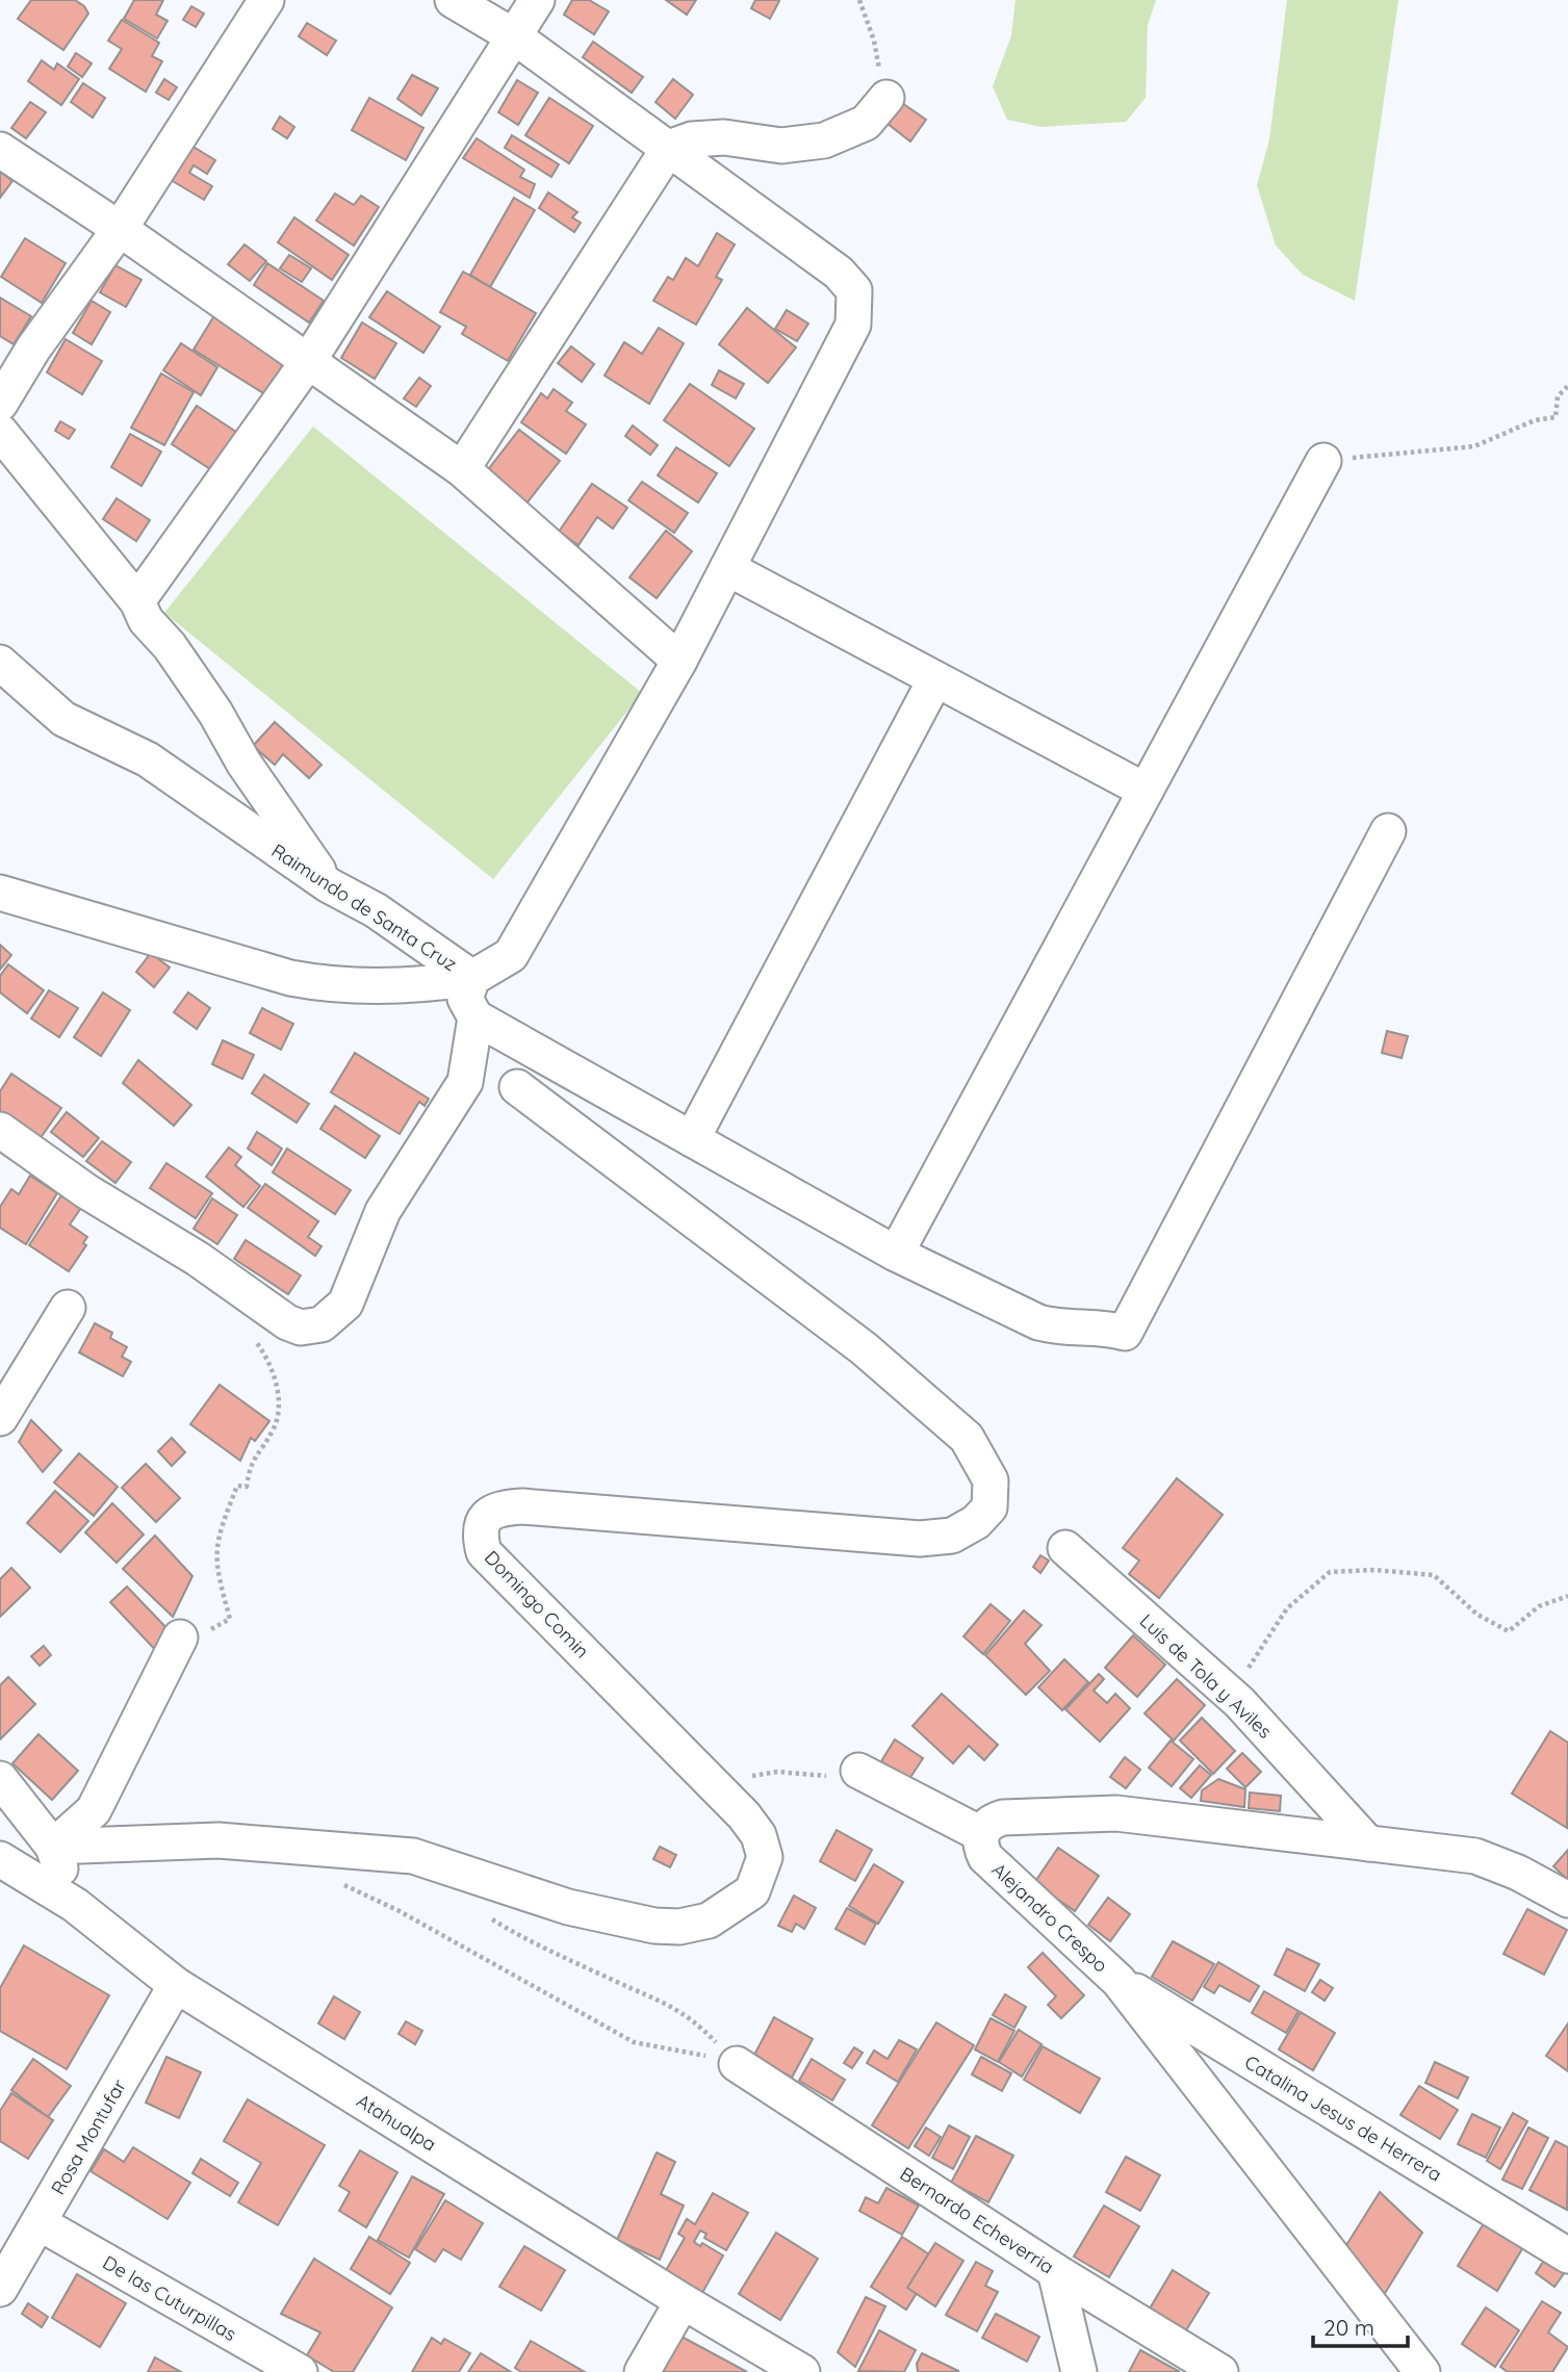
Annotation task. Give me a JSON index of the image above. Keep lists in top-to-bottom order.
{
  "streets": {
    "street": [
      "Raimundo de Santa Cruz",
      "Domingo Comin",
      "Luis de Tola y Aviles",
      "Alejandro Crespo",
      "Catalina Jesus de Herrera",
      "Atahualpa",
      "Rosa Montufar",
      "Bernardo Echeverria",
      "De las Cuturpillas"
    ]
  },
  "crossings": [
    ["Alejandro Crespo", "Catalina Jesus de Herrera"],
    ["Atahualpa", "Rosa Montufar"],
    ["Rosa Montufar", "De las Cuturpillas"]
  ],
  "scale_bar": "20 m"
}
